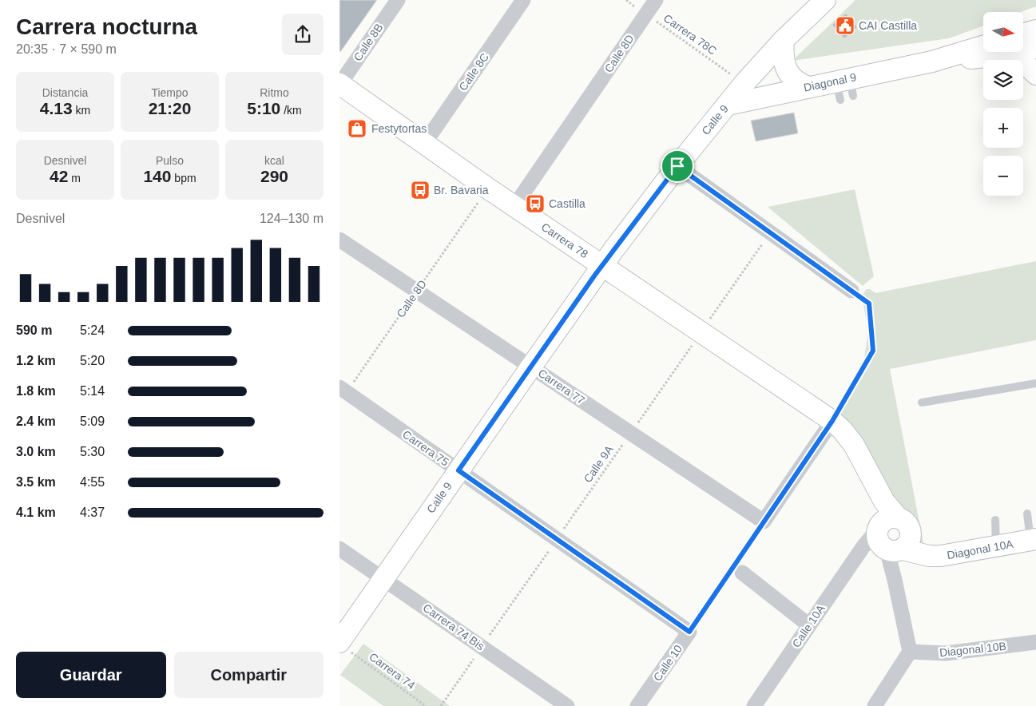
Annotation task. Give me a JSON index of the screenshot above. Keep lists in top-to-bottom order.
{
  "streets": {
    "street": [
      "Calle 8B",
      "Calle 8D",
      "Calle 8C",
      "Diagonal 9",
      "Calle 9",
      "Carrera 78",
      "Carrera 77",
      "Carrera 75",
      "Diagonal 10A",
      "Calle 10A",
      "Carrera 74 Bis",
      "Diagonal 10B",
      "Calle 10"
    ],
    "path": ["Carrera 78C", "Calle 9A", "Carrera 74"]
  },
  "crossings": [
    ["Carrera 78C", "Calle 8D"],
    ["Carrera 78C", "Calle 9"],
    ["Calle 8B", "Carrera 78"],
    ["Calle 8D", "Carrera 78"],
    ["Calle 8D", "Carrera 77"],
    ["Calle 8D", "Carrera 75"],
    ["Calle 8C", "Carrera 78"],
    ["Diagonal 9", "Calle 9"],
    ["Calle 9", "Carrera 78"],
    ["Calle 9", "Carrera 77"],
    ["Calle 9", "Carrera 75"],
    ["Calle 9", "Carrera 74 Bis"],
    ["Calle 9", "Carrera 74"],
    ["Carrera 78", "Calle 9A"],
    ["Carrera 78", "Diagonal 10A"],
    ["Carrera 78", "Calle 10A"],
    ["Carrera 77", "Calle 9A"],
    ["Carrera 75", "Calle 9A"],
    ["Carrera 75", "Calle 10"],
    ["Calle 9A", "Carrera 74 Bis"],
    ["Diagonal 10A", "Calle 10A"]
  ],
  "places": {
    "public building": ["CAI Castilla"],
    "shop": ["Festytortas"],
    "bus stop": ["Br. Bavaria", "Castilla"]
  },
  "north": "right",
  "page": {
    "heading": ["Carrera nocturna", "20:35 · 7 × 590 m"],
    "map_buttons": ["+", "−"],
    "stats": [
      ["Distancia", "4.13 km"],
      ["Tiempo", "21:20"],
      ["Ritmo", "5:10 /km"],
      ["Desnivel", "42 m"],
      ["Pulso", "140 bpm"],
      ["kcal", "290"]
    ],
    "chart": ["Desnivel", "124–130 m"],
    "list": [
      {
        "name": "590 m",
        "note": "5:24"
      },
      {
        "name": "1.2 km",
        "note": "5:20"
      },
      {
        "name": "1.8 km",
        "note": "5:14"
      },
      {
        "name": "2.4 km",
        "note": "5:09"
      },
      {
        "name": "3.0 km",
        "note": "5:30"
      },
      {
        "name": "3.5 km",
        "note": "4:55"
      },
      {
        "name": "4.1 km",
        "note": "4:37"
      }
    ],
    "buttons": ["Guardar", "Compartir"]
  }
}
